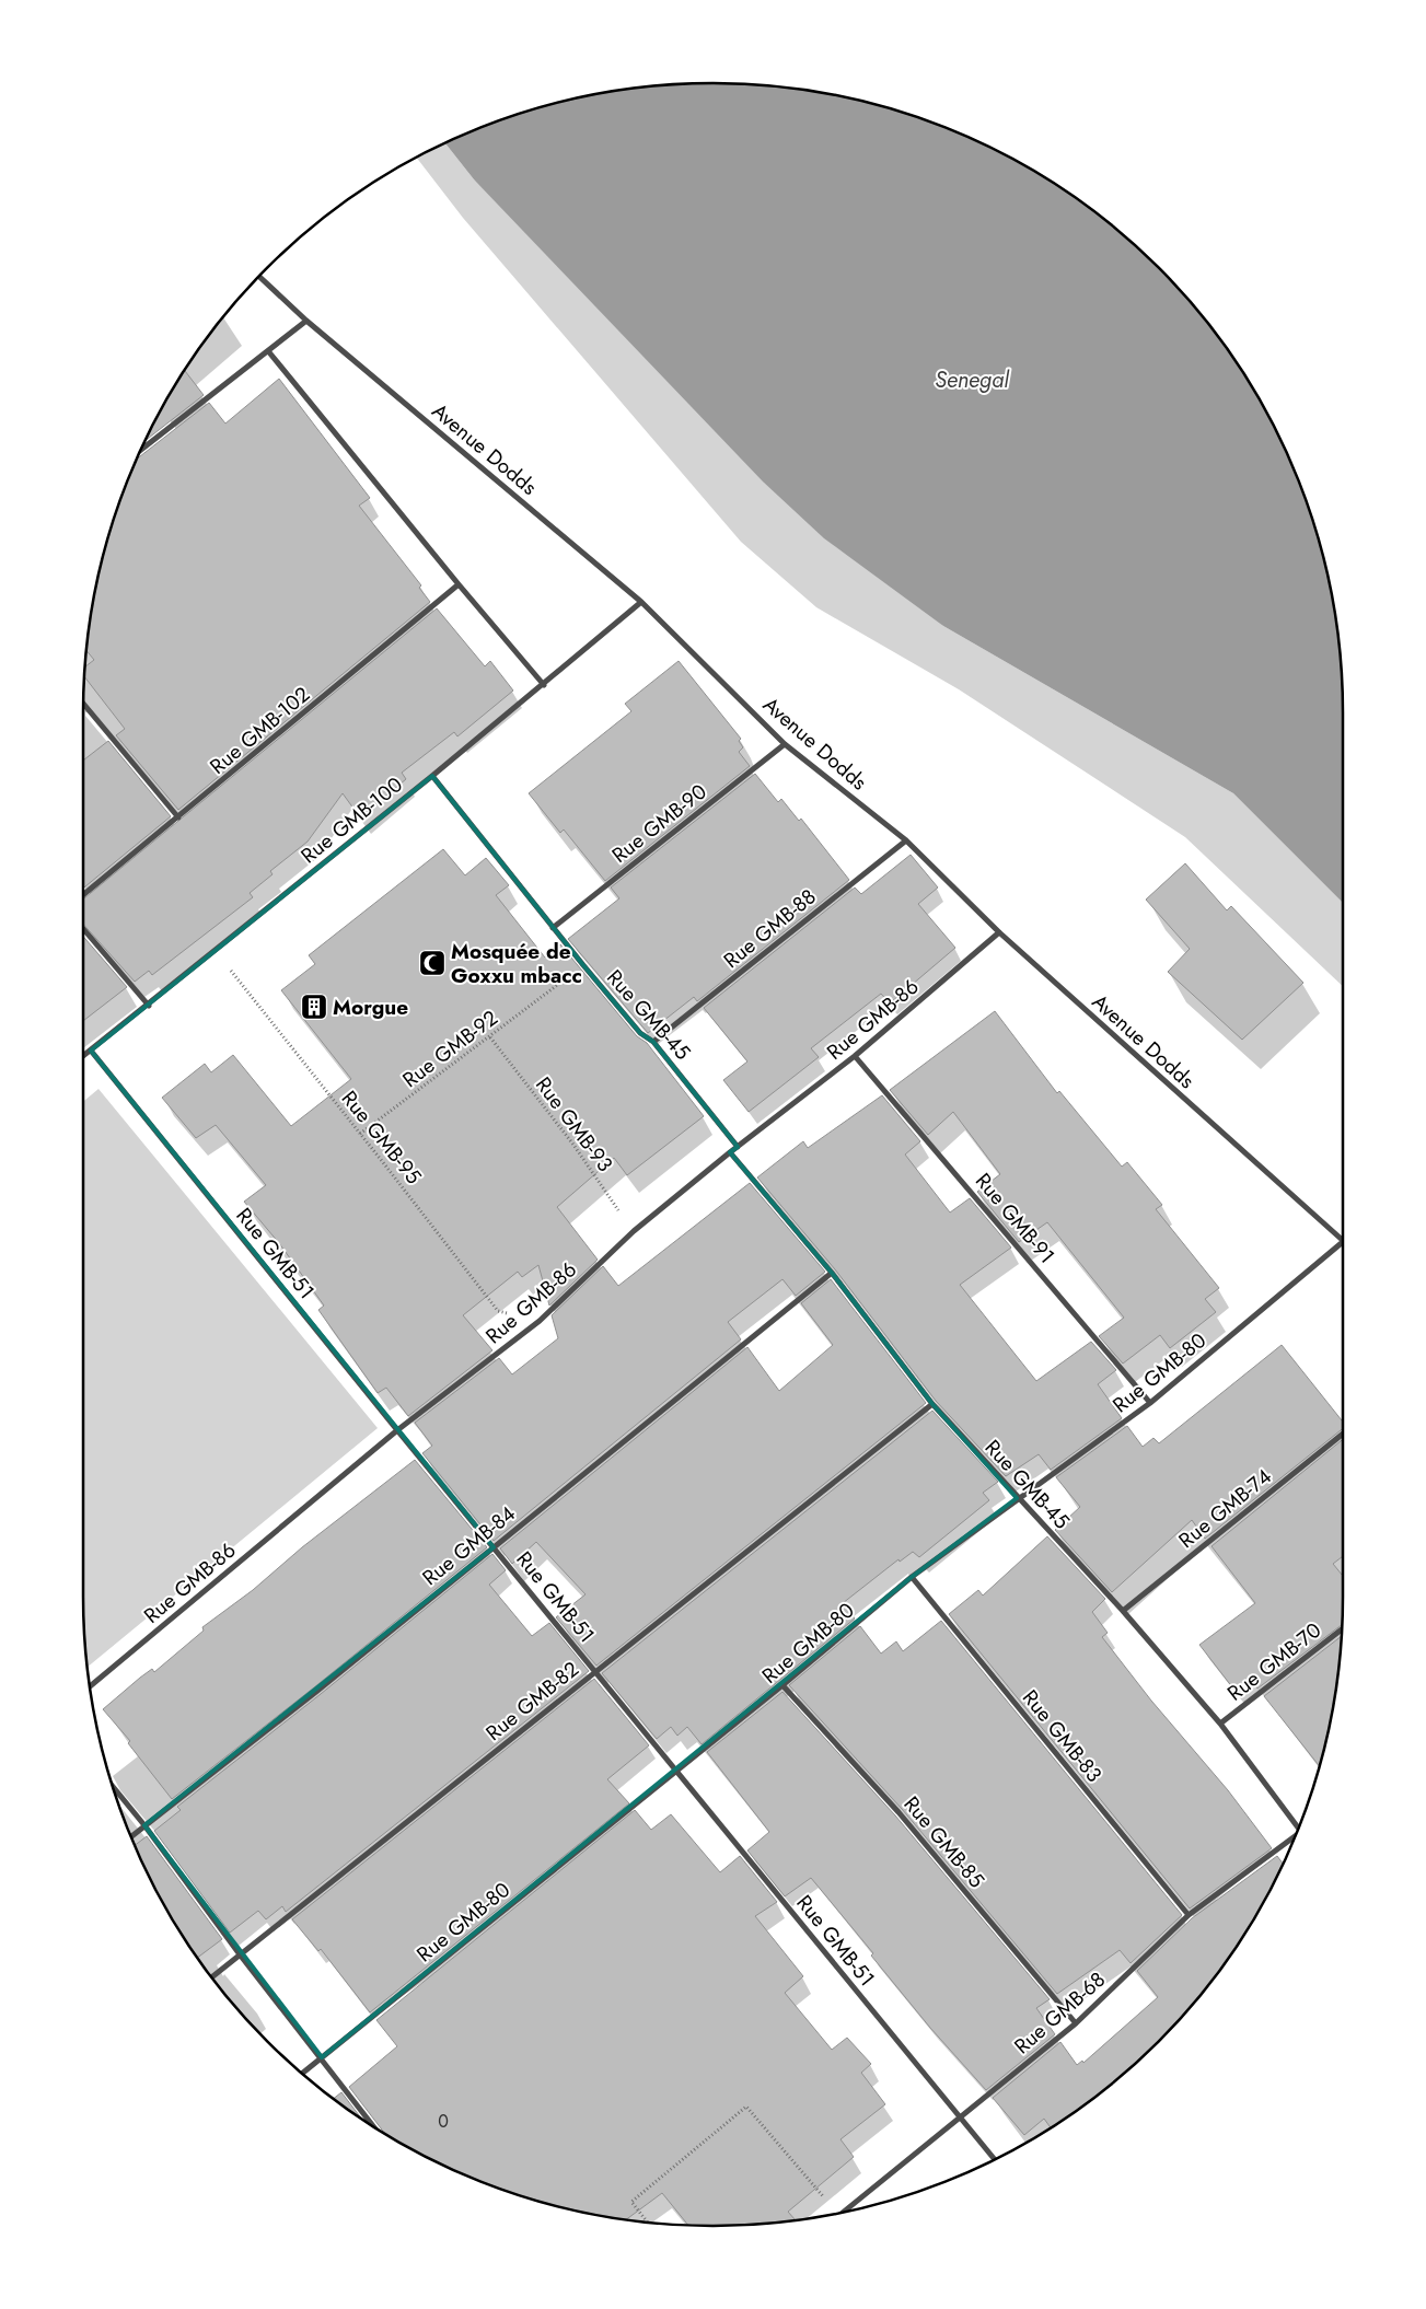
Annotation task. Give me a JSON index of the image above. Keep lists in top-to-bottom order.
{
  "streets": {
    "street": [
      "Avenue Dodds",
      "Rue GMB-102",
      "Rue GMB-100",
      "Rue GMB-90",
      "Rue GMB-88",
      "Rue GMB-45",
      "Rue GMB-86",
      "Rue GMB-91",
      "Rue GMB-51",
      "Rue GMB-80",
      "Rue GMB-74",
      "Rue GMB-84",
      "Rue GMB-70",
      "Rue GMB-82",
      "Rue GMB-83",
      "Rue GMB-85",
      "Rue GMB-68"
    ],
    "path": ["Rue GMB-92", "Rue GMB-93", "Rue GMB-95"]
  },
  "crossings": [
    ["Avenue Dodds", "Rue GMB-100"],
    ["Avenue Dodds", "Rue GMB-90"],
    ["Avenue Dodds", "Rue GMB-88"],
    ["Avenue Dodds", "Rue GMB-86"],
    ["Rue GMB-100", "Rue GMB-45"],
    ["Rue GMB-100", "Rue GMB-95"],
    ["Rue GMB-100", "Rue GMB-51"],
    ["Rue GMB-90", "Rue GMB-45"],
    ["Rue GMB-88", "Rue GMB-45"],
    ["Rue GMB-45", "Rue GMB-86"],
    ["Rue GMB-45", "Rue GMB-92"],
    ["Rue GMB-45", "Rue GMB-80"],
    ["Rue GMB-45", "Rue GMB-74"],
    ["Rue GMB-45", "Rue GMB-84"],
    ["Rue GMB-45", "Rue GMB-70"],
    ["Rue GMB-45", "Rue GMB-82"],
    ["Rue GMB-86", "Rue GMB-93"],
    ["Rue GMB-86", "Rue GMB-95"],
    ["Rue GMB-86", "Rue GMB-91"],
    ["Rue GMB-86", "Rue GMB-51"],
    ["Rue GMB-92", "Rue GMB-93"],
    ["Rue GMB-92", "Rue GMB-95"],
    ["Rue GMB-91", "Rue GMB-80"],
    ["Rue GMB-51", "Rue GMB-80"],
    ["Rue GMB-51", "Rue GMB-84"],
    ["Rue GMB-51", "Rue GMB-82"],
    ["Rue GMB-51", "Rue GMB-68"],
    ["Rue GMB-80", "Rue GMB-83"],
    ["Rue GMB-80", "Rue GMB-85"],
    ["Rue GMB-83", "Rue GMB-68"],
    ["Rue GMB-85", "Rue GMB-68"]
  ],
  "water": ["Senegal"],
  "places": {
    "mosque": ["Mosquée de Goxxu mbacc"],
    "building": ["Morgue"]
  },
  "house_numbers": ["0"]
}
